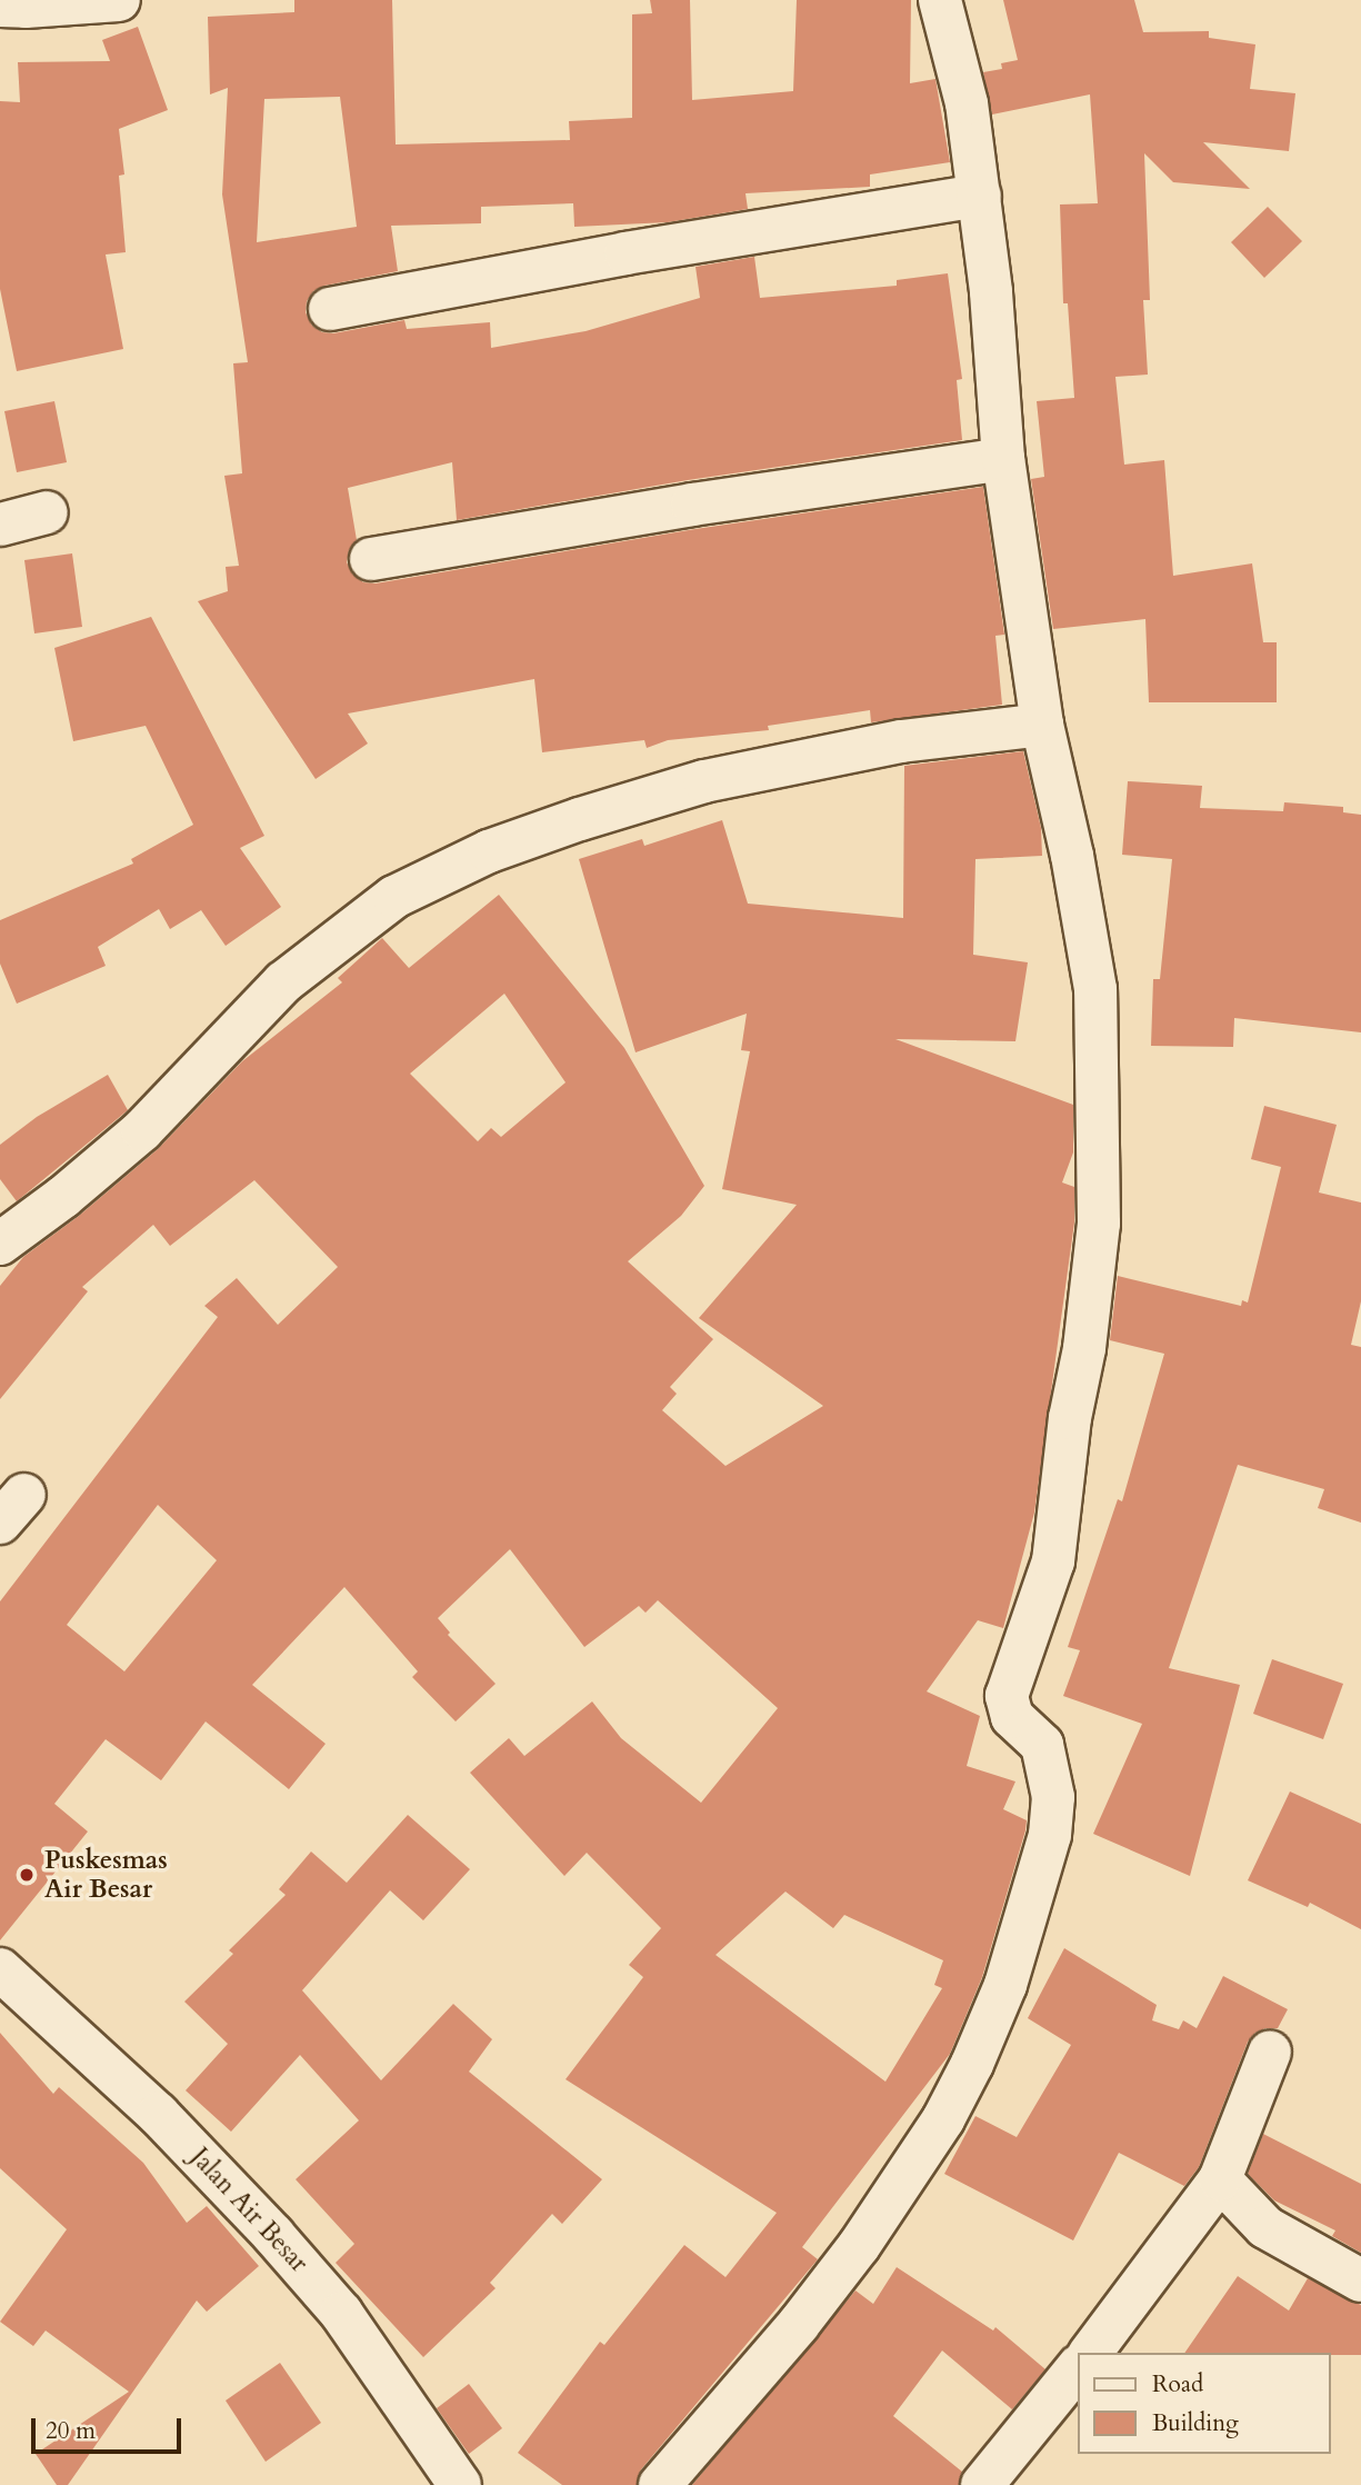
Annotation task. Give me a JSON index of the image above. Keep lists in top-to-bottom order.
{
  "streets": {
    "street": ["Jalan Air Besar"]
  },
  "places": ["Puskesmas Air Besar"],
  "legend": ["Road", "Building"],
  "scale_bar": "20 m"
}
